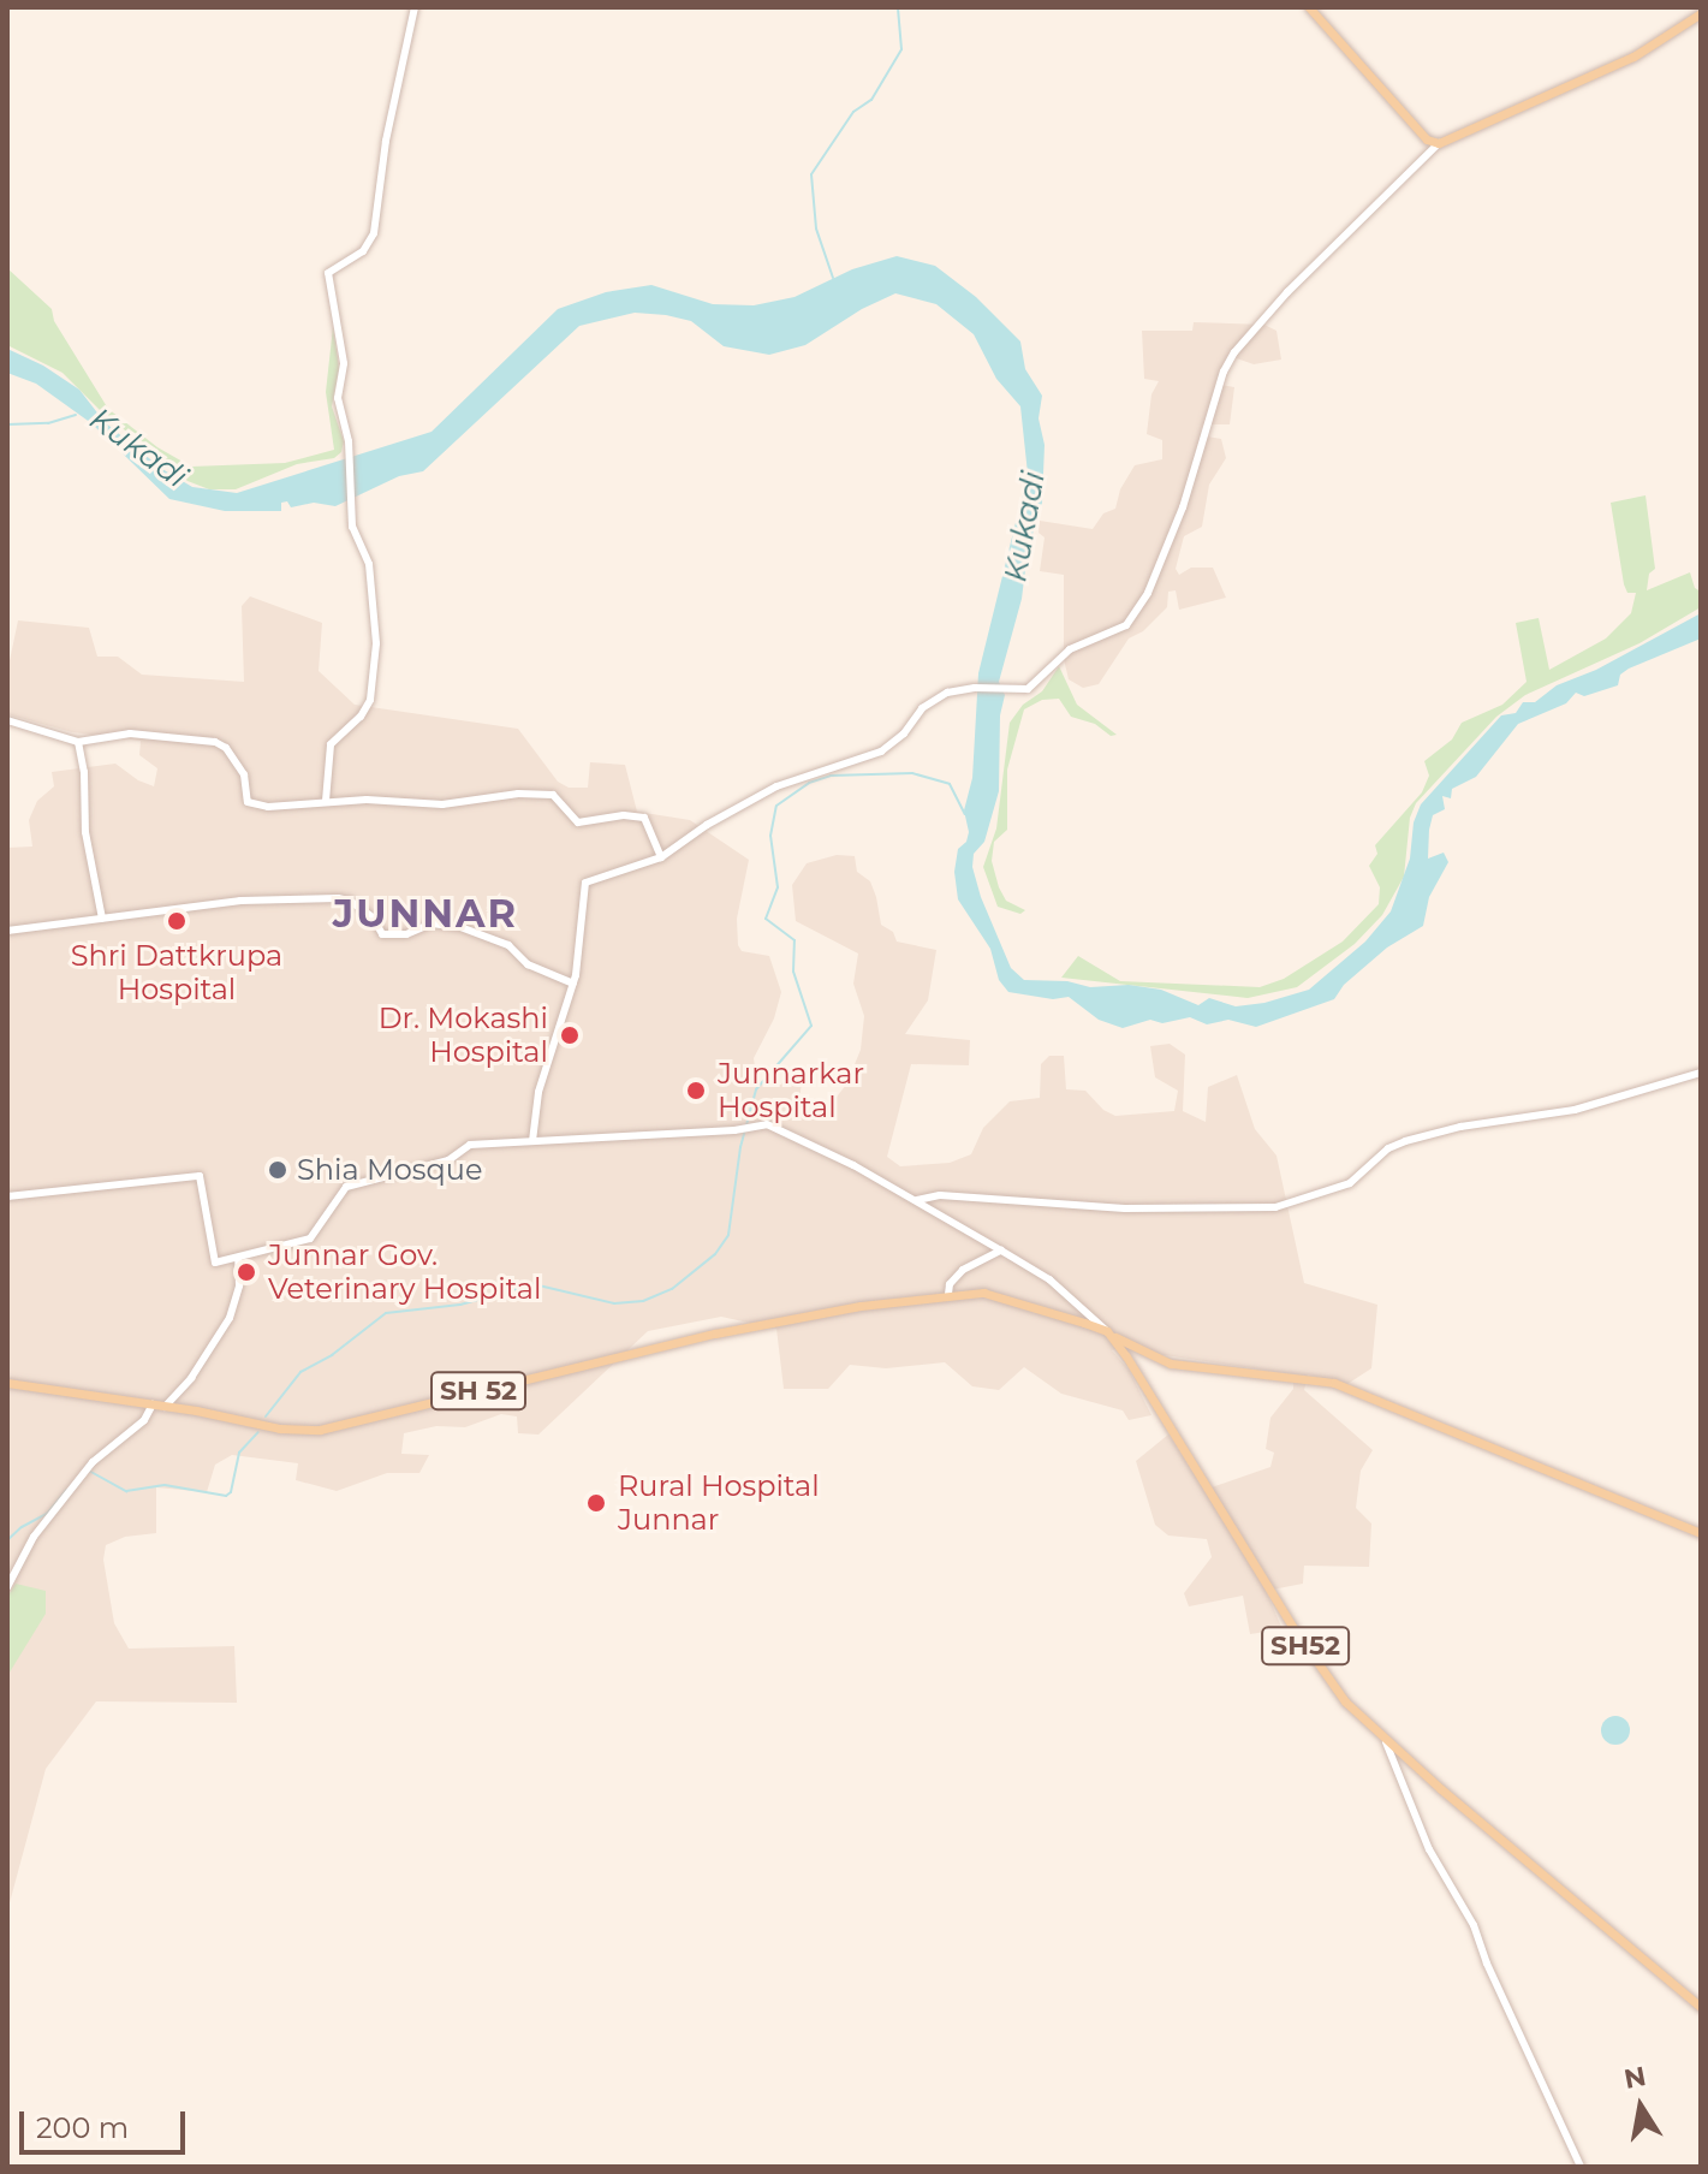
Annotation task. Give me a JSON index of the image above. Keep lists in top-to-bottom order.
{
  "streets": {
    "main road": ["SH 52", "SH52"]
  },
  "districts": ["JUNNAR"],
  "water": ["Kukadi"],
  "places": [
    "Shri Dattkrupa Hospital",
    "Dr. Mokashi Hospital",
    "Junnarkar Hospital",
    "Shia Mosque",
    "Junnar Gov. Veterinary Hospital",
    "Rural Hospital Junnar"
  ],
  "scale_bar": "200 m",
  "north": "top"
}
